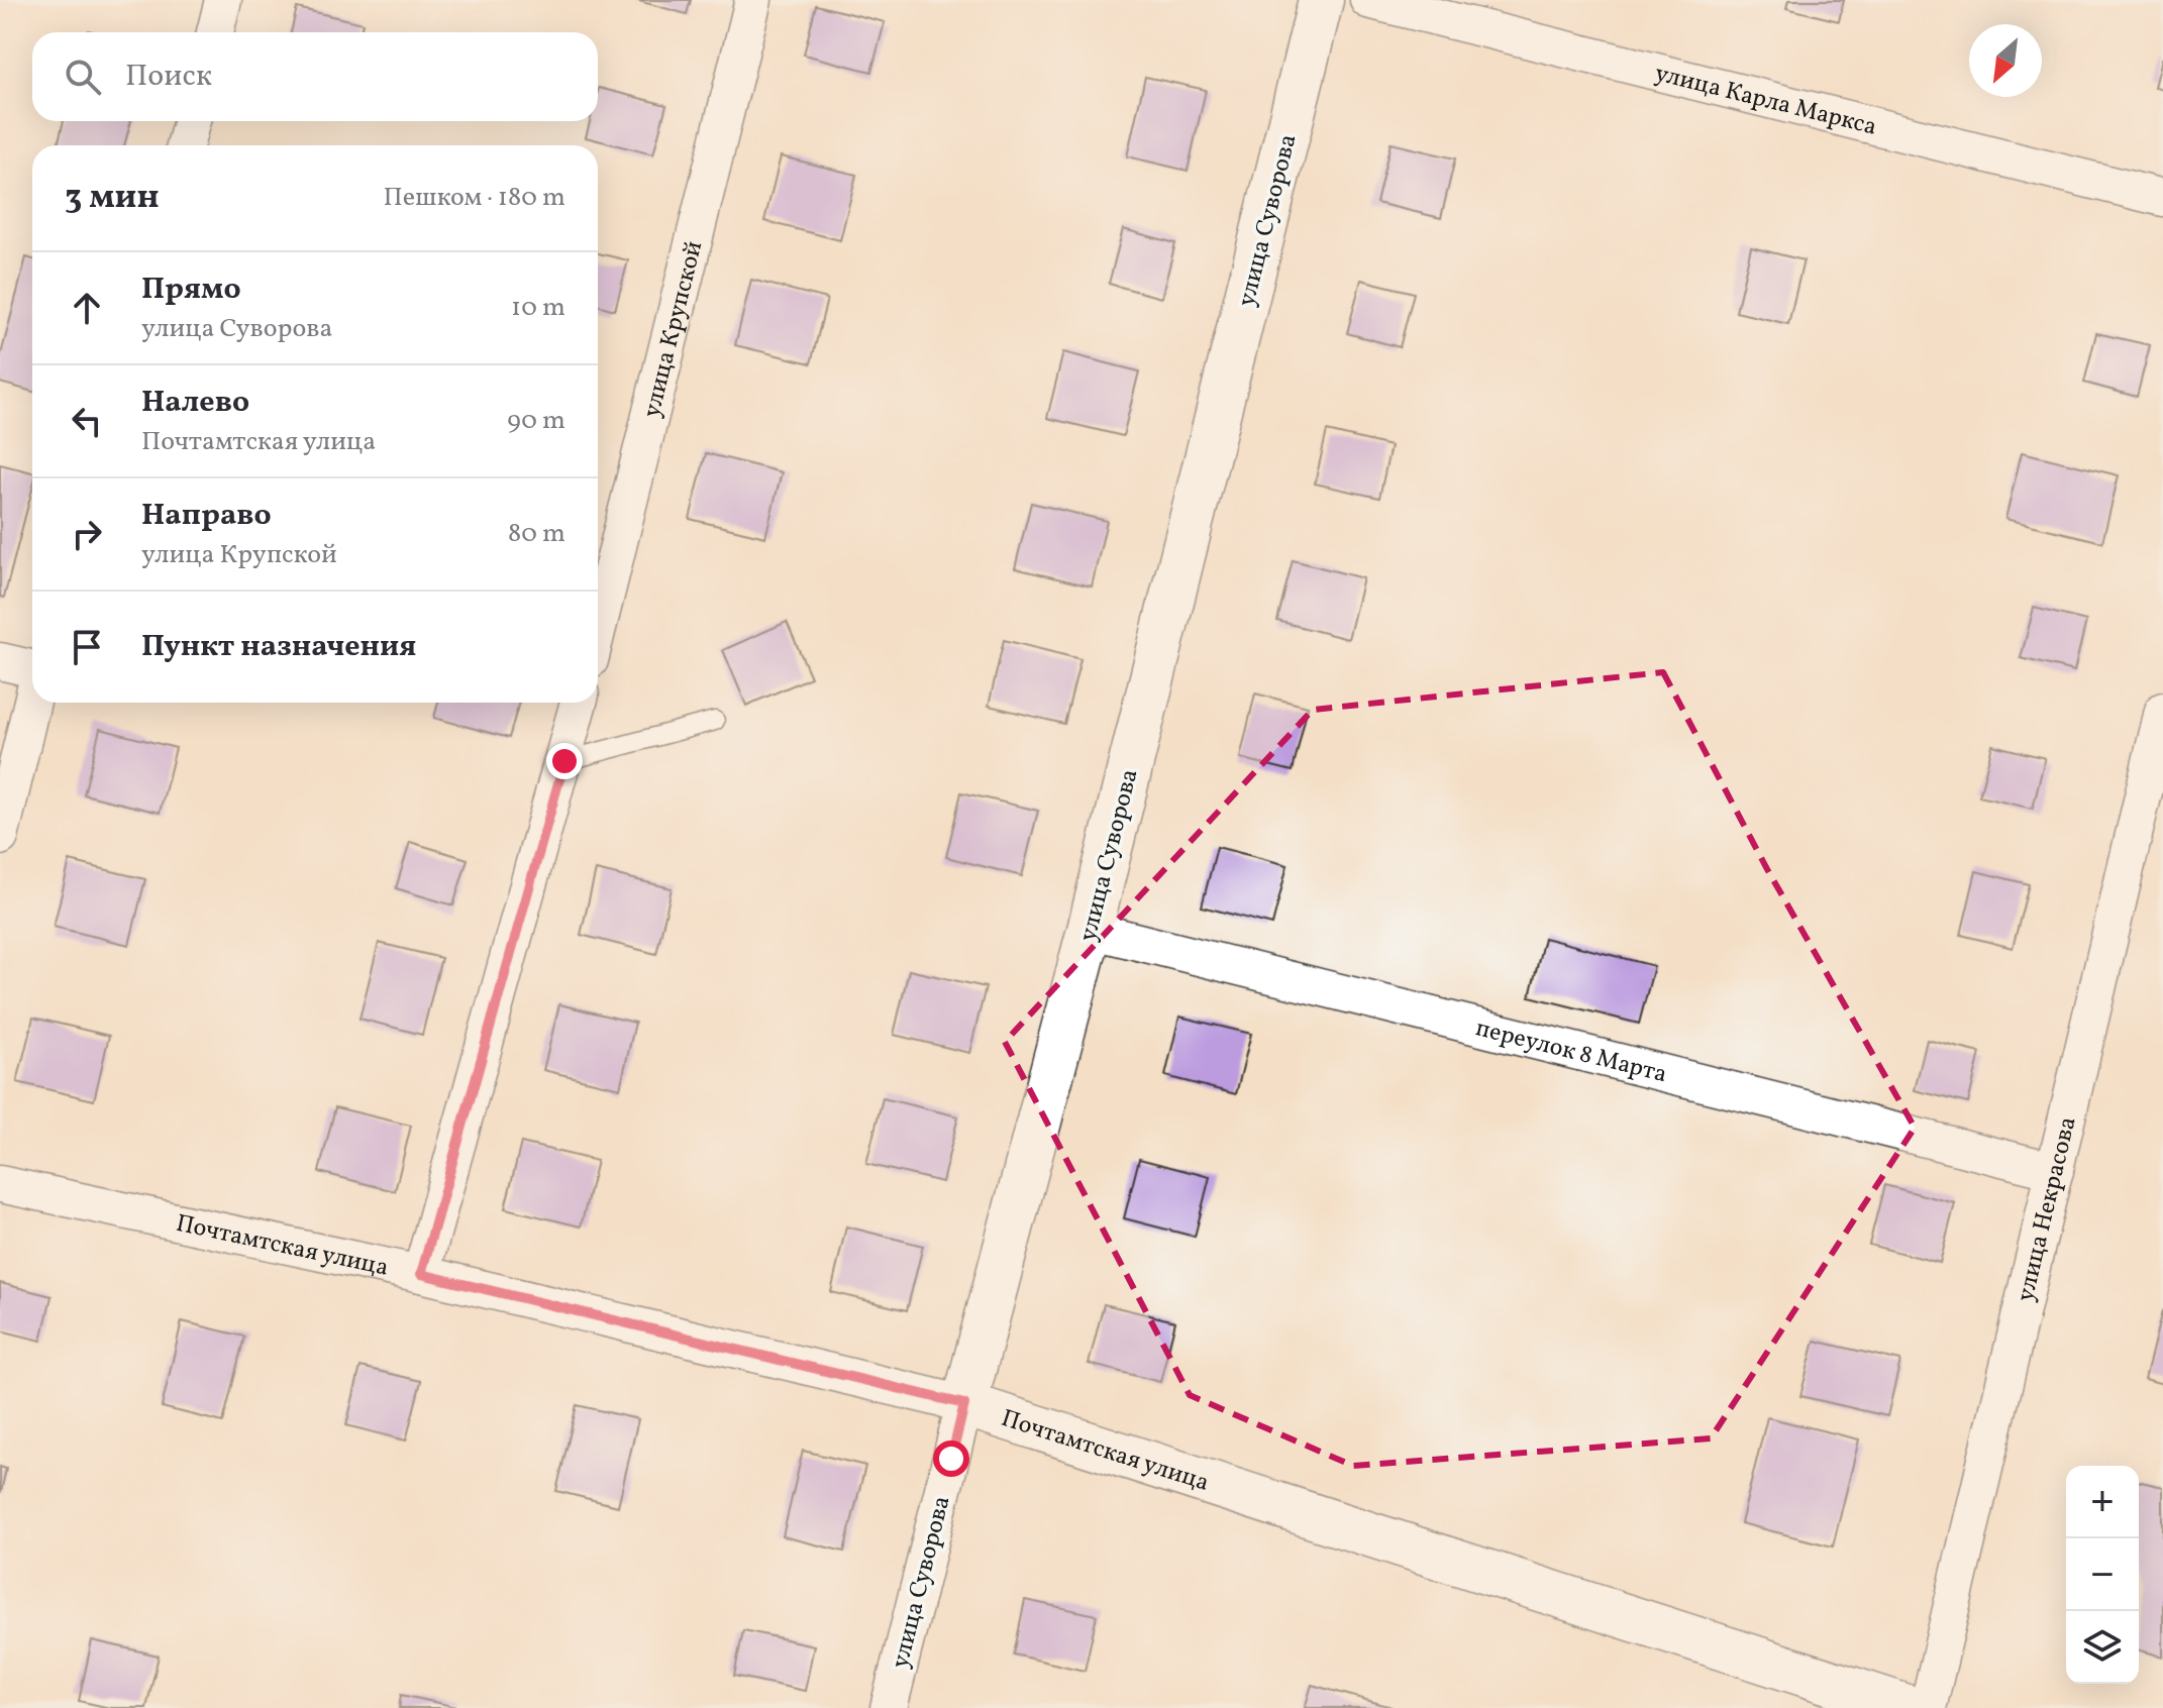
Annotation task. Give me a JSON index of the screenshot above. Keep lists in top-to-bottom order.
{
  "streets": {
    "street": [
      "улица Карла Маркса",
      "улица Суворова",
      "улица Крупской",
      "переулок 8 Марта",
      "улица Некрасова",
      "Почтамтская улица"
    ]
  },
  "crossings": [
    ["улица Суворова", "переулок 8 Марта"],
    ["улица Суворова", "Почтамтская улица"],
    ["переулок 8 Марта", "улица Некрасова"]
  ],
  "north": "bottom left",
  "page": {
    "search": "Поиск",
    "heading": ["3 мин", "Пешком · 180 m"],
    "list": [
      ["Прямо", "улица Суворова", "10 m"],
      ["Налево", "Почтамтская улица", "90 m"],
      ["Направо", "улица Крупской", "80 m"],
      "Пункт назначения"
    ],
    "map_buttons": ["+", "−"]
  }
}
